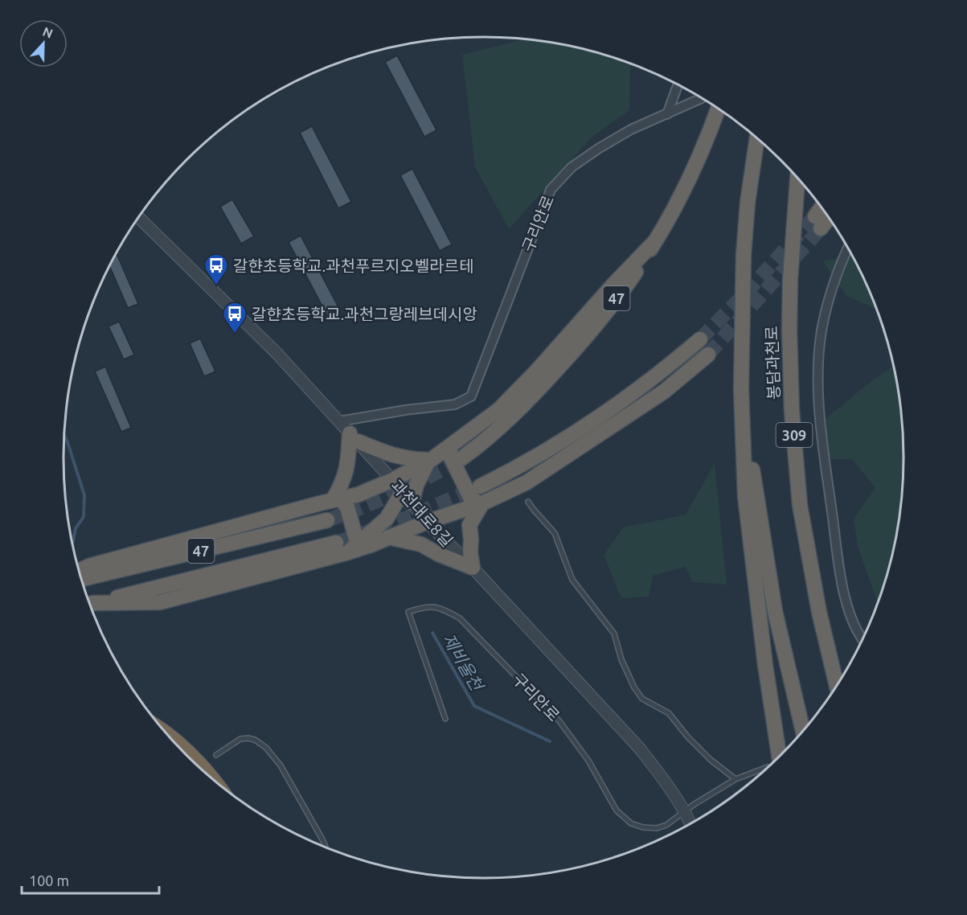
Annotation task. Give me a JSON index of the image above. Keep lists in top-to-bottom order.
{
  "streets": {
    "highway": ["47", "봉담과천로", "309"],
    "street": ["구리안로", "과천대로8길"]
  },
  "crossings": [
    ["구리안로", "과천대로8길"]
  ],
  "water": ["제비울천"],
  "places": {
    "bus stop": ["갈햔초등학교.과천푸르지오벨라르테", "갈햔초등학교.과천그랑레브데시앙"]
  },
  "scale_bar": "100 m",
  "north": "top"
}
